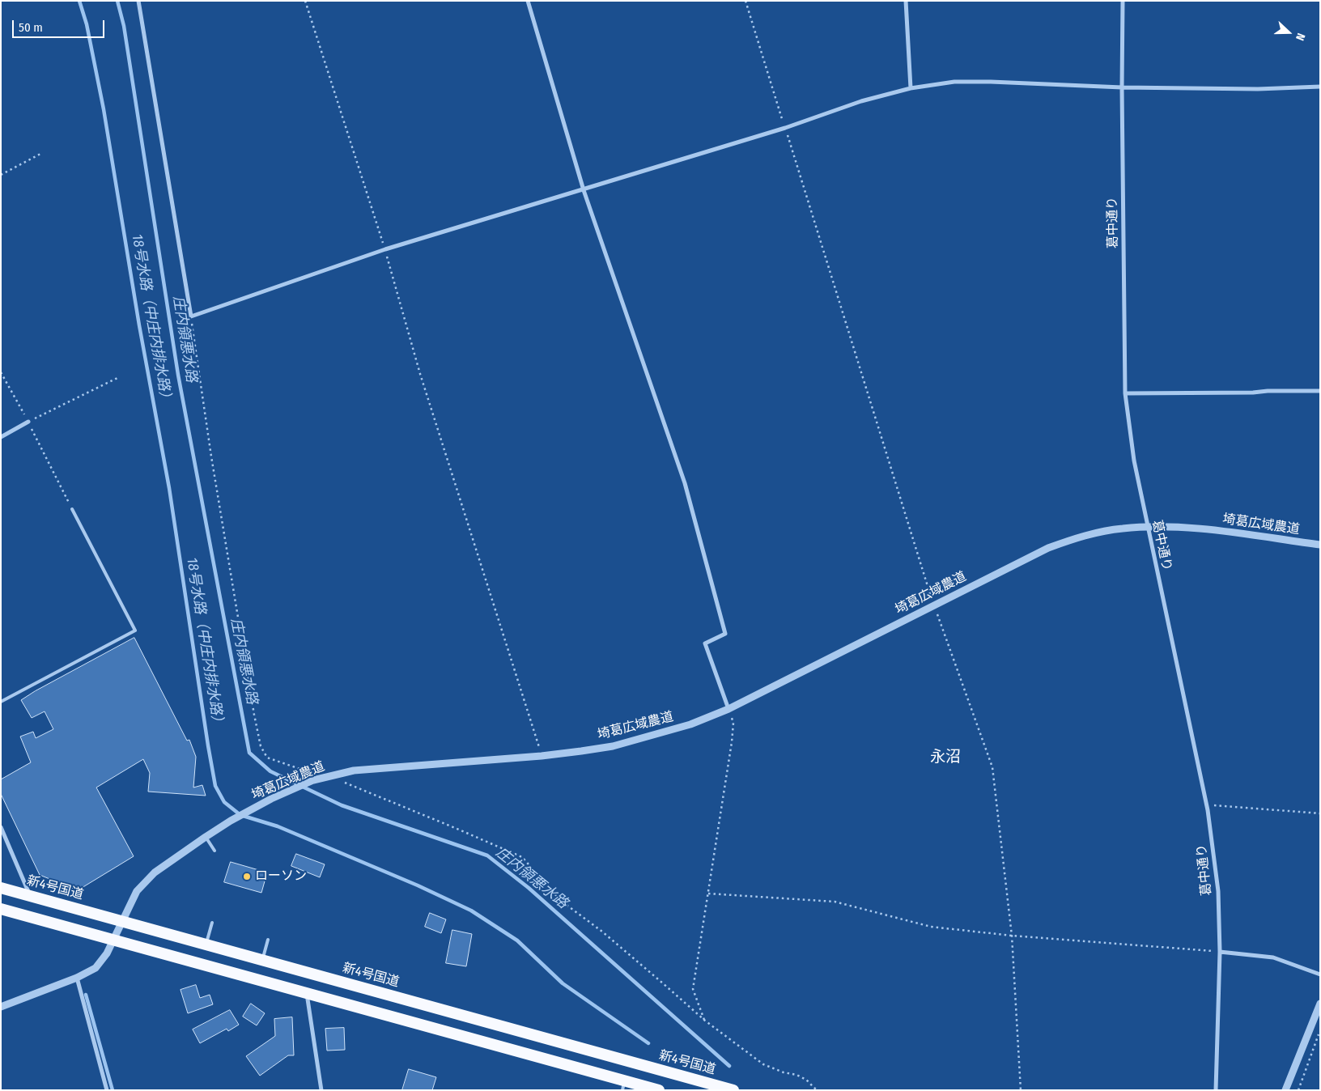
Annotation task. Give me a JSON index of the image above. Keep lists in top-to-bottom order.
{
  "streets": {
    "highway": ["新4号国道"],
    "street": ["葛中通り", "埼葛広域農道"]
  },
  "crossings": [
    ["葛中通り", "埼葛広域農道"],
    ["埼葛広域農道", "新4号国道"]
  ],
  "districts": ["永沼"],
  "water": ["18号水路（中庄内排水路）", "庄内領悪水路"],
  "places": ["ローソン"],
  "scale_bar": "50 m",
  "north": "right"
}
